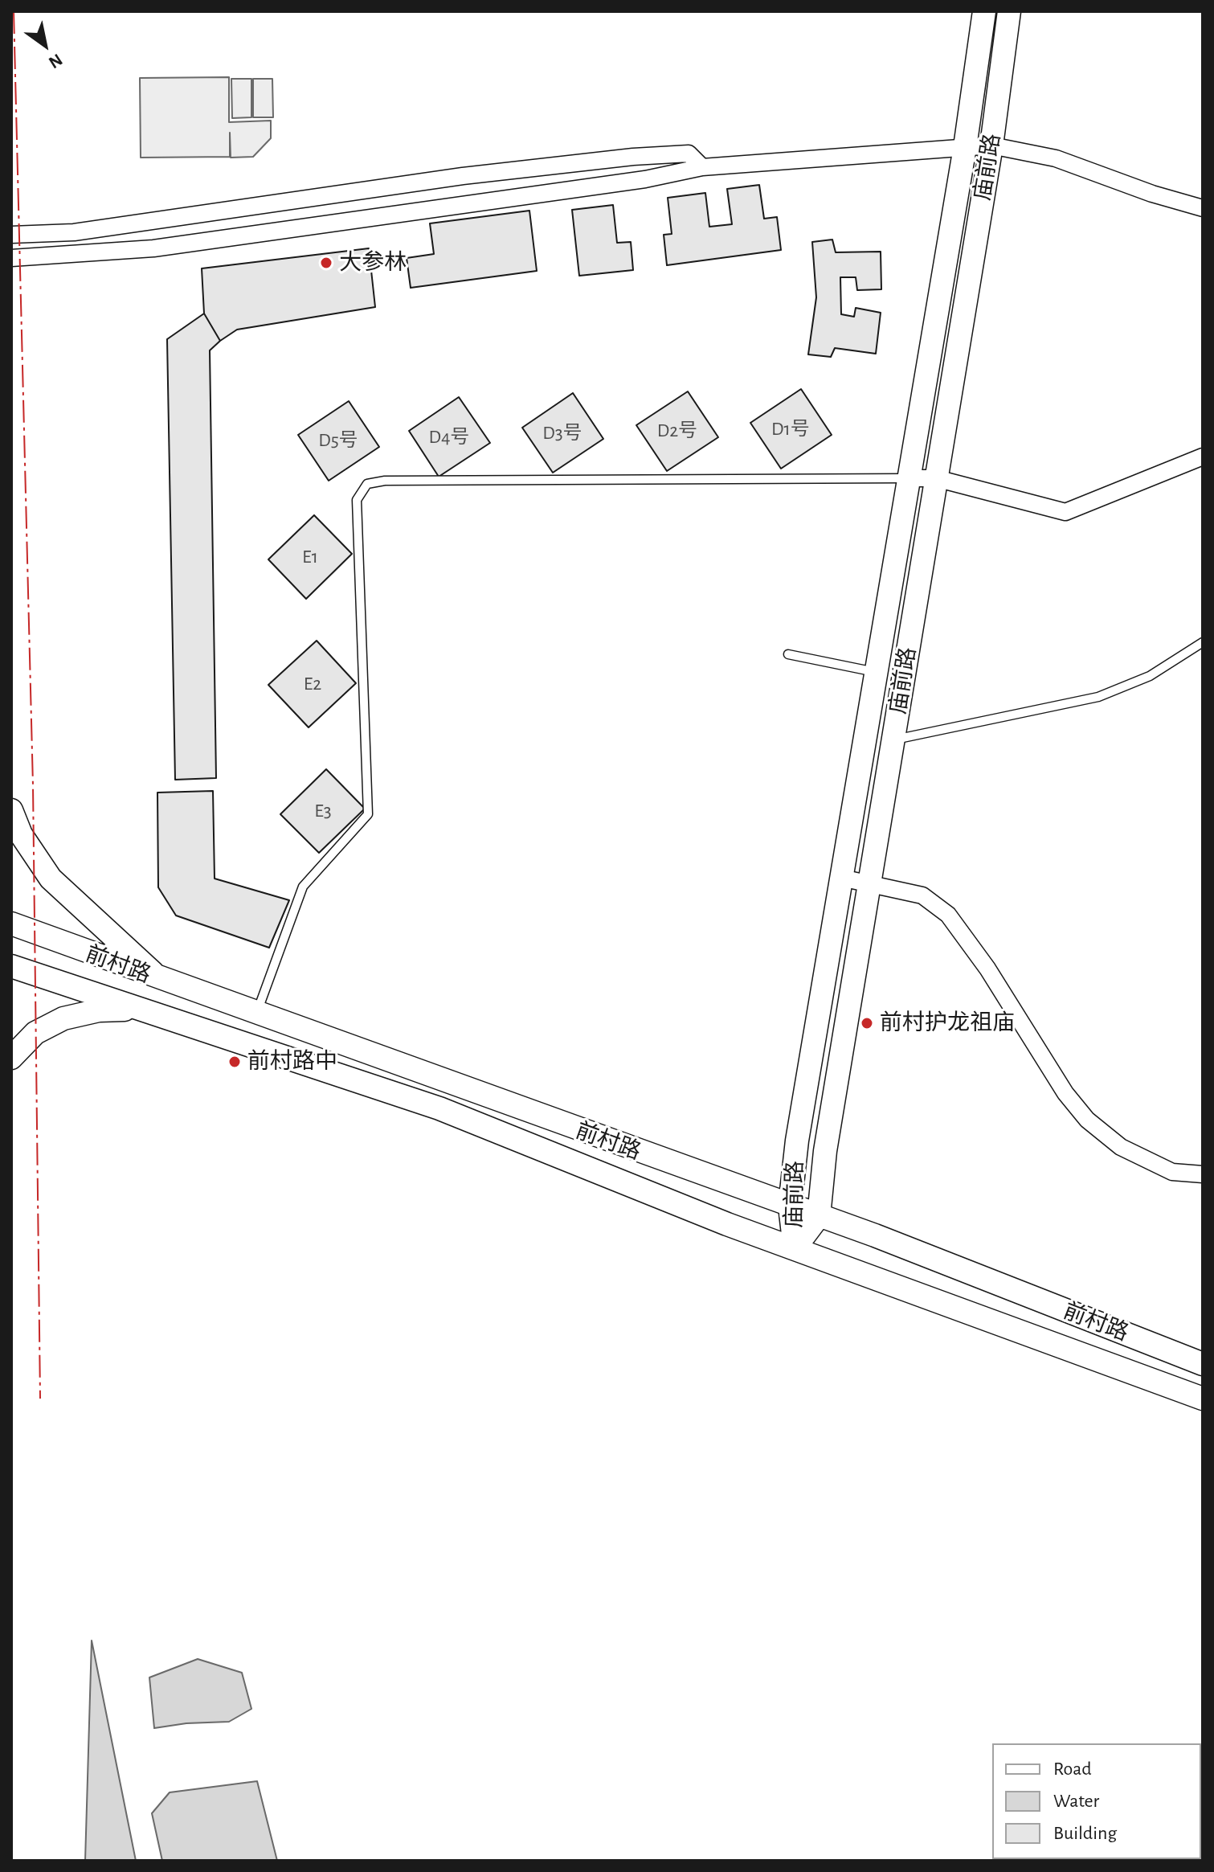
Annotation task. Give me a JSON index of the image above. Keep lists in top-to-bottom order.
{
  "streets": {
    "street": ["庙前路", "前村路"]
  },
  "crossings": [
    ["庙前路", "前村路"]
  ],
  "places": ["大参林", "前村护龙祖庙", "前村路中"],
  "house_numbers": [
    "D1号",
    "D2号",
    "D3号",
    "D4号",
    "D5号",
    "E1",
    "E2",
    "E3"
  ],
  "legend": ["Road", "Water", "Building"],
  "north": "bottom right"
}
